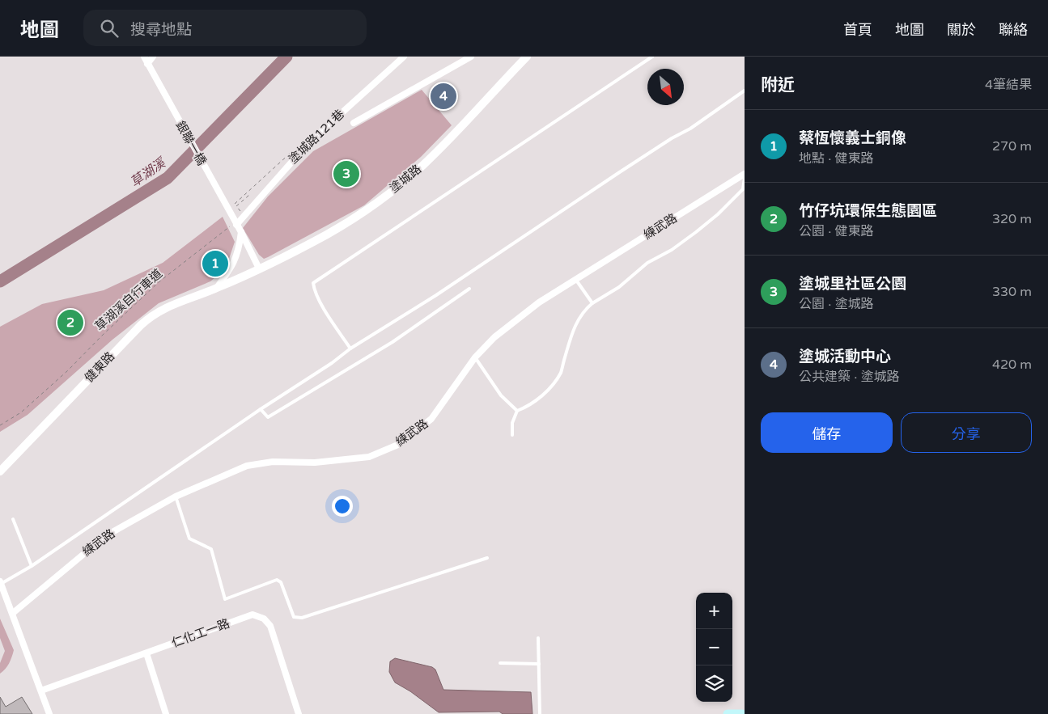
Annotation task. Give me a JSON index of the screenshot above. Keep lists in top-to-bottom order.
{
  "streets": {
    "street": [
      "塗城路121巷",
      "銀聯一橋",
      "塗城路",
      "練武路",
      "健東路",
      "仁化工一路"
    ],
    "path": ["草湖溪自行車道"]
  },
  "crossings": [
    ["塗城路121巷", "銀聯一橋"],
    ["塗城路121巷", "草湖溪自行車道"],
    ["銀聯一橋", "草湖溪自行車道"],
    ["塗城路", "健東路"]
  ],
  "water": ["草湖溪"],
  "north": "bottom right",
  "page": {
    "header": "地圖",
    "search": "搜尋地點",
    "nav": [
      "首頁",
      "地圖",
      "關於",
      "聯絡"
    ],
    "heading": ["附近", "4筆結果"],
    "pins": [
      "4",
      "3",
      "1",
      "2"
    ],
    "list": [
      {
        "mark": "1",
        "name": "蔡恆懷義士銅像",
        "note": "地點 · 健東路",
        "value": "270 m"
      },
      {
        "mark": "2",
        "name": "竹仔坑環保生態園區",
        "note": "公園 · 健東路",
        "value": "320 m"
      },
      {
        "mark": "3",
        "name": "塗城里社區公園",
        "note": "公園 · 塗城路",
        "value": "330 m"
      },
      {
        "mark": "4",
        "name": "塗城活動中心",
        "note": "公共建築 · 塗城路",
        "value": "420 m"
      }
    ],
    "buttons": ["儲存", "分享"],
    "map_buttons": ["+", "−"]
  }
}
